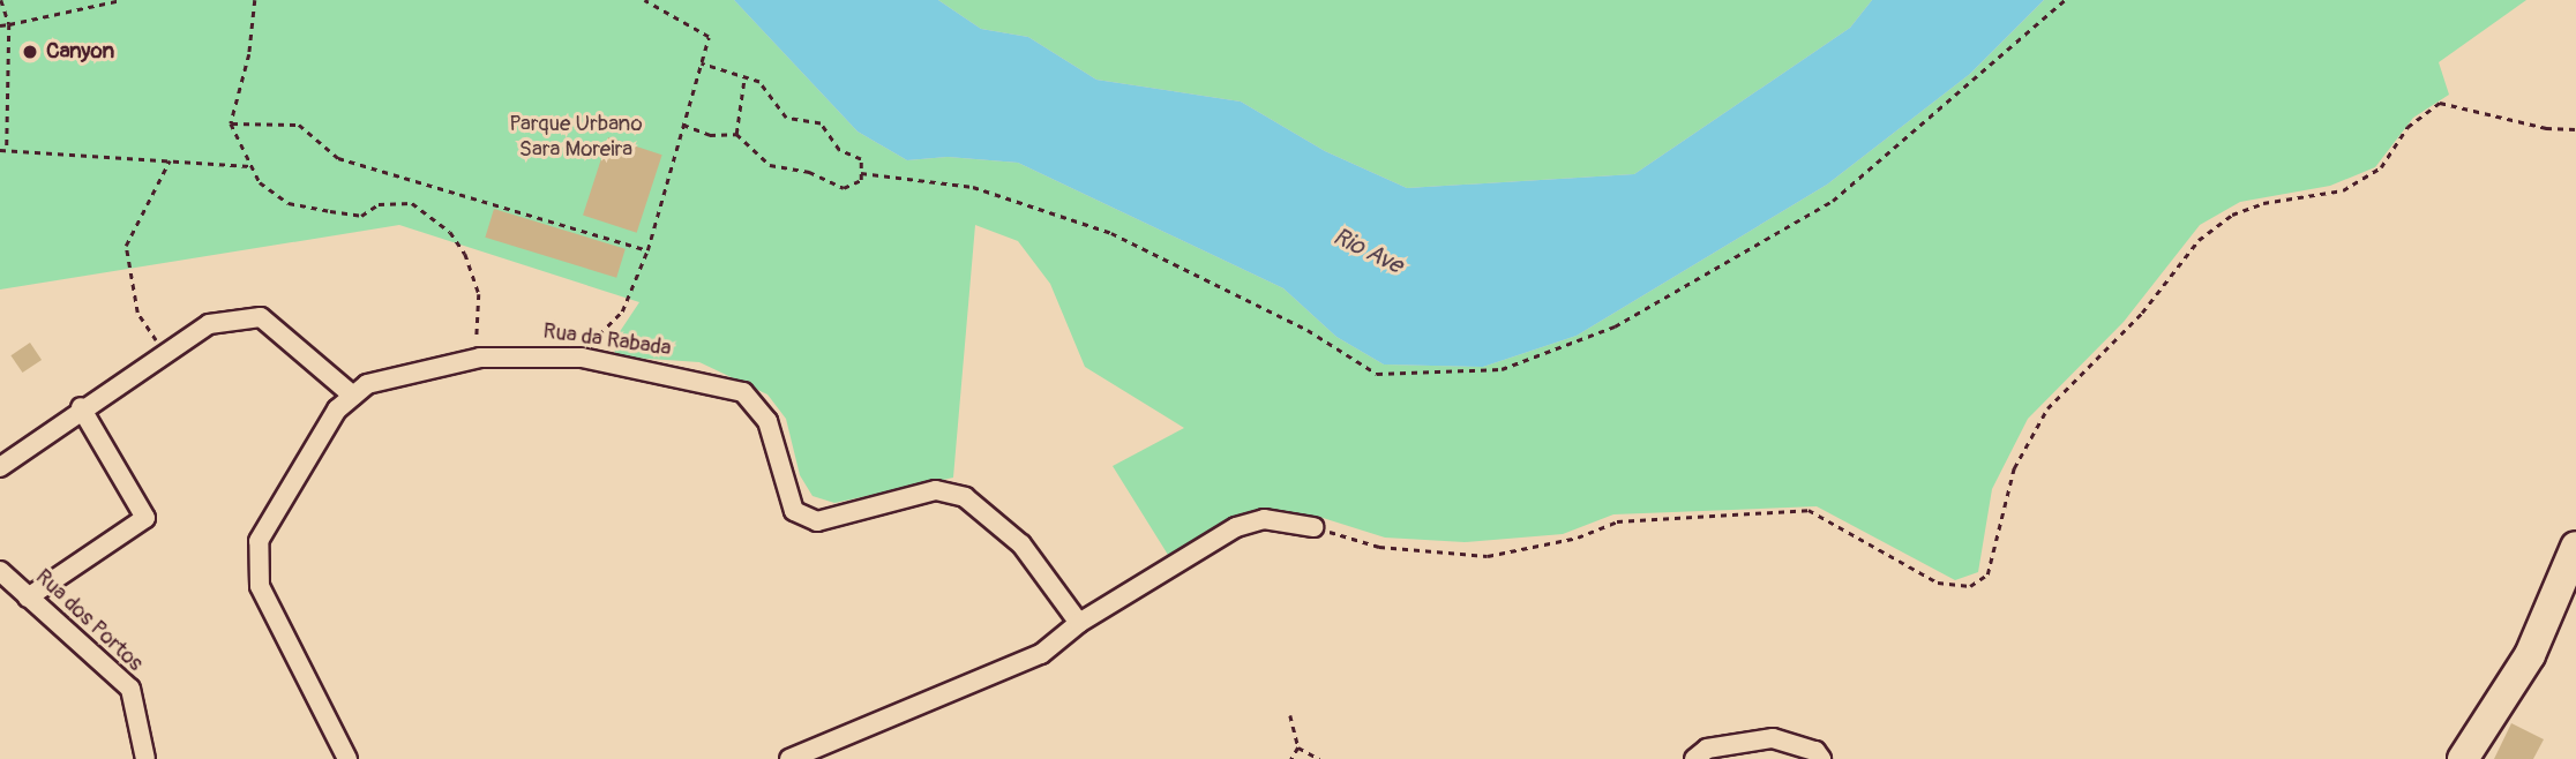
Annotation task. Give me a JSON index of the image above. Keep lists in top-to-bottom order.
{
  "streets": {
    "street": ["Rua da Rabada", "Rua dos Portos"]
  },
  "water": ["Rio Ave"],
  "parks": ["Parque Urbano Sara Moreira"],
  "places": ["Canyon"]
}
